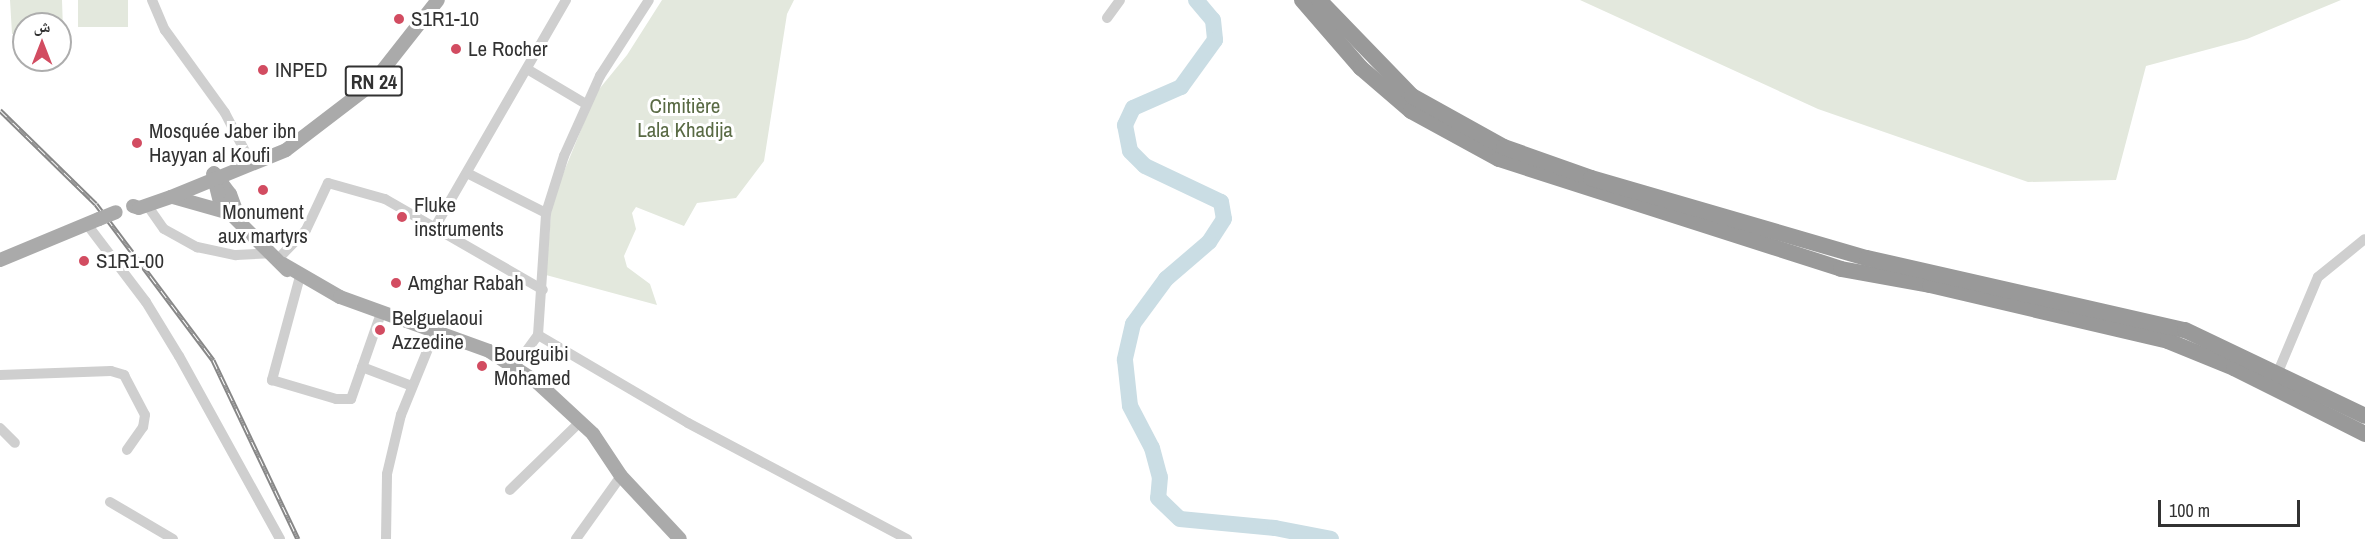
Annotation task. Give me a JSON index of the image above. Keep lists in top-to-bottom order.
{
  "streets": {
    "main road": ["RN 24"]
  },
  "parks": ["Cimitière Lala Khadija"],
  "places": [
    "S1R1-10",
    "Le Rocher",
    "INPED",
    "Mosquée Jaber ibn Hayyan al Koufi",
    "Monument aux martyrs",
    "Fluke instruments",
    "S1R1-00",
    "Amghar Rabah",
    "Belguelaoui Azzedine",
    "Bourguibi Mohamed"
  ],
  "scale_bar": "100 m",
  "north": "top"
}
